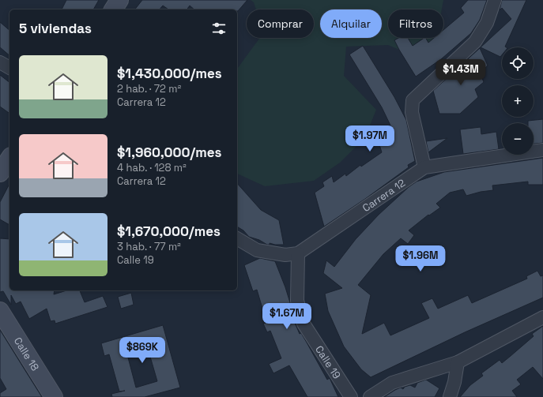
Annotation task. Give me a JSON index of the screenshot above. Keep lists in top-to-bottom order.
{
  "streets": {
    "main road": ["Calle 18"],
    "street": ["Carrera 12", "Calle 19"]
  },
  "crossings": [
    ["Carrera 12", "Calle 19"]
  ],
  "page": {
    "chip": ["Comprar", "Alquilar", "Filtros"],
    "heading": "5 viviendas",
    "map_buttons": ["+", "−"],
    "list": [
      {
        "name": "$1,430,000/mes",
        "note": "2 hab. · 72 m² · Carrera 12"
      },
      {
        "name": "$1,960,000/mes",
        "note": "4 hab. · 128 m² · Carrera 12"
      },
      {
        "name": "$1,670,000/mes",
        "note": "3 hab. · 77 m² · Calle 19"
      }
    ],
    "price": [
      "$1.43M",
      "$1.97M",
      "$1.96M",
      "$1.67M",
      "$869K"
    ]
  }
}
